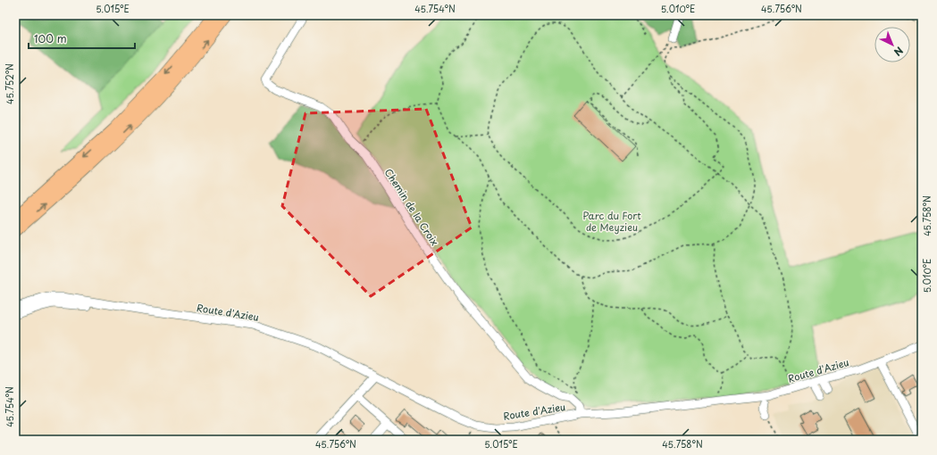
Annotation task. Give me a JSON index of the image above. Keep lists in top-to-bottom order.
{
  "streets": {
    "street": ["Chemin de la Croix", "Route d'Azieu"]
  },
  "crossings": [
    ["Chemin de la Croix", "Route d'Azieu"]
  ],
  "parks": ["Parc du Fort de Meyzieu"],
  "scale_bar": "100 m",
  "north": "bottom right",
  "coordinates": [
    "5.015°E",
    "45.754°N",
    "5.010°E",
    "45.756°N",
    "45.752°N",
    "45.758°N"
  ]
}
